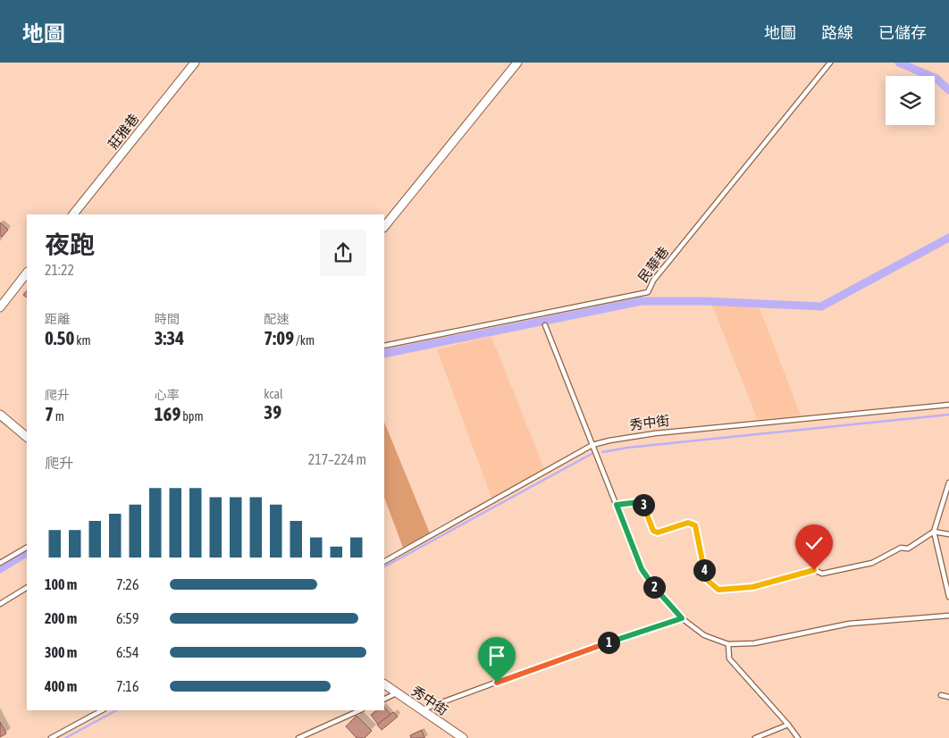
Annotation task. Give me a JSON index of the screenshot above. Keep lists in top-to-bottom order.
{
  "streets": {
    "street": ["莊雅巷", "秀中街"],
    "lane": ["民華巷"]
  },
  "page": {
    "header": "地圖",
    "nav": ["地圖", "路線", "已儲存"],
    "heading": ["夜跑", "21:22"],
    "stats": [
      ["距離", "0.50 km"],
      ["時間", "3:34"],
      ["配速", "7:09 /km"],
      ["爬升", "7 m"],
      ["心率", "169 bpm"],
      ["kcal", "39"]
    ],
    "chart": ["爬升", "217–224 m"],
    "pins": [
      "3",
      "4",
      "2",
      "1"
    ],
    "list": [
      {
        "name": "100 m",
        "note": "7:26"
      },
      {
        "name": "200 m",
        "note": "6:59"
      },
      {
        "name": "300 m",
        "note": "6:54"
      },
      {
        "name": "400 m",
        "note": "7:16"
      }
    ]
  }
}
